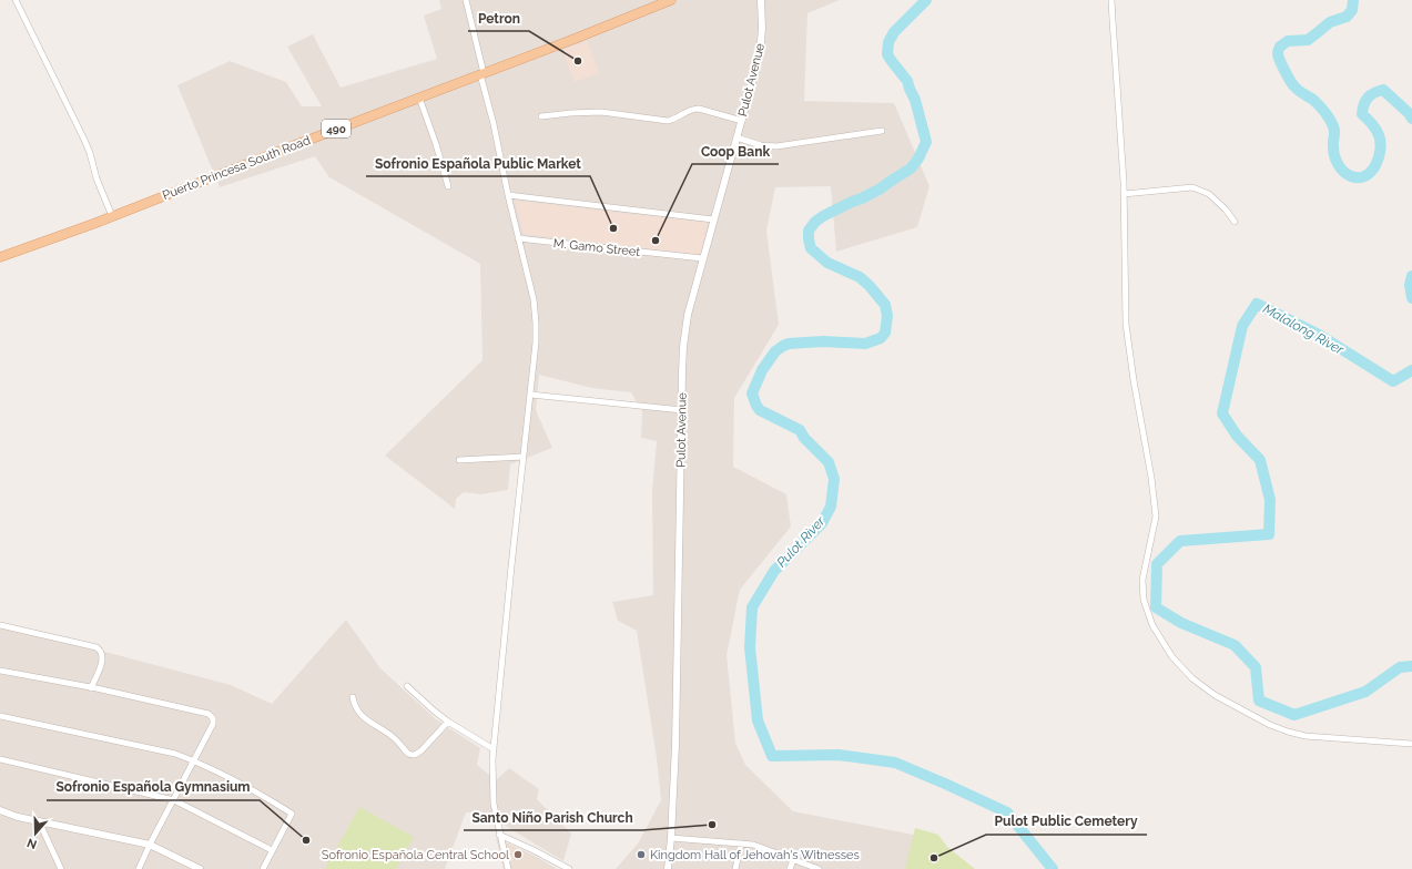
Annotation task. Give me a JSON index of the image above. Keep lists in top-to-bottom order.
{
  "streets": {
    "main road": ["490", "Puerto Princesa South Road"],
    "street": ["Pulot Avenue", "M. Gamo Street"]
  },
  "crossings": [
    ["Pulot Avenue", "M. Gamo Street"]
  ],
  "water": ["Malalong River", "Pulot River"],
  "places": [
    "Petron",
    "Sofronio Española Public Market",
    "Coop Bank",
    "Santo Niño Parish Church",
    "Sofronio Española Gymnasium",
    "Sofronio Española Central School",
    "Kingdom Hall of Jehovah's Witnesses",
    "Pulot Public Cemetery"
  ],
  "north": "bottom"
}
